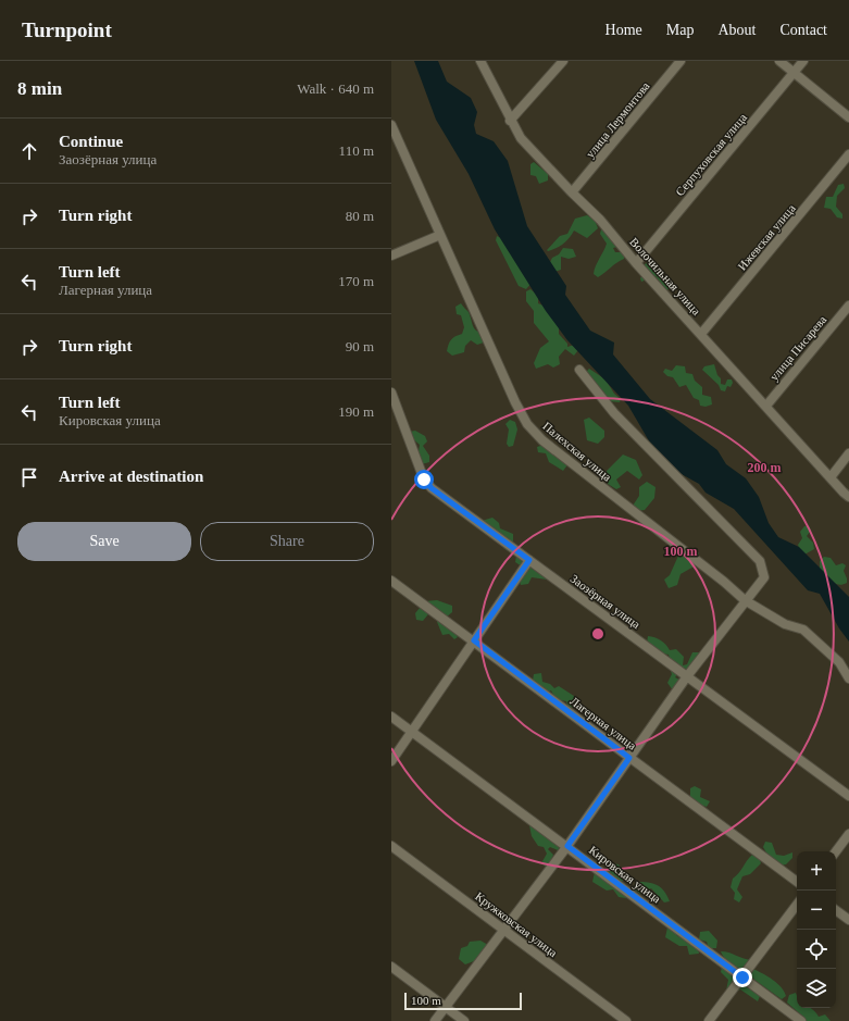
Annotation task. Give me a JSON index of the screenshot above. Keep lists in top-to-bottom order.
{
  "streets": {
    "street": [
      "улица Лермонтова",
      "Серпуховская улица",
      "Ижевская улица",
      "Волочильная улица",
      "улица Писарева",
      "Палехская улица",
      "Заозёрная улица",
      "Лагерная улица",
      "Кировская улица",
      "Кружковская улица"
    ]
  },
  "crossings": [
    ["улица Лермонтова", "Волочильная улица"],
    ["Серпуховская улица", "Волочильная улица"],
    ["Ижевская улица", "Волочильная улица"],
    ["Волочильная улица", "улица Писарева"]
  ],
  "scale_bar": "100 m",
  "page": {
    "header": "Turnpoint",
    "nav": [
      "Home",
      "Map",
      "About",
      "Contact"
    ],
    "heading": ["8 min", "Walk · 640 m"],
    "list": [
      ["Continue", "Заозёрная улица", "110 m"],
      ["Turn right", "80 m"],
      ["Turn left", "Лагерная улица", "170 m"],
      ["Turn right", "90 m"],
      ["Turn left", "Кировская улица", "190 m"],
      "Arrive at destination"
    ],
    "buttons": ["Save", "Share"],
    "map_buttons": ["+", "−"],
    "scale": "100 m"
  },
  "rings": ["200 m", "100 m"]
}
